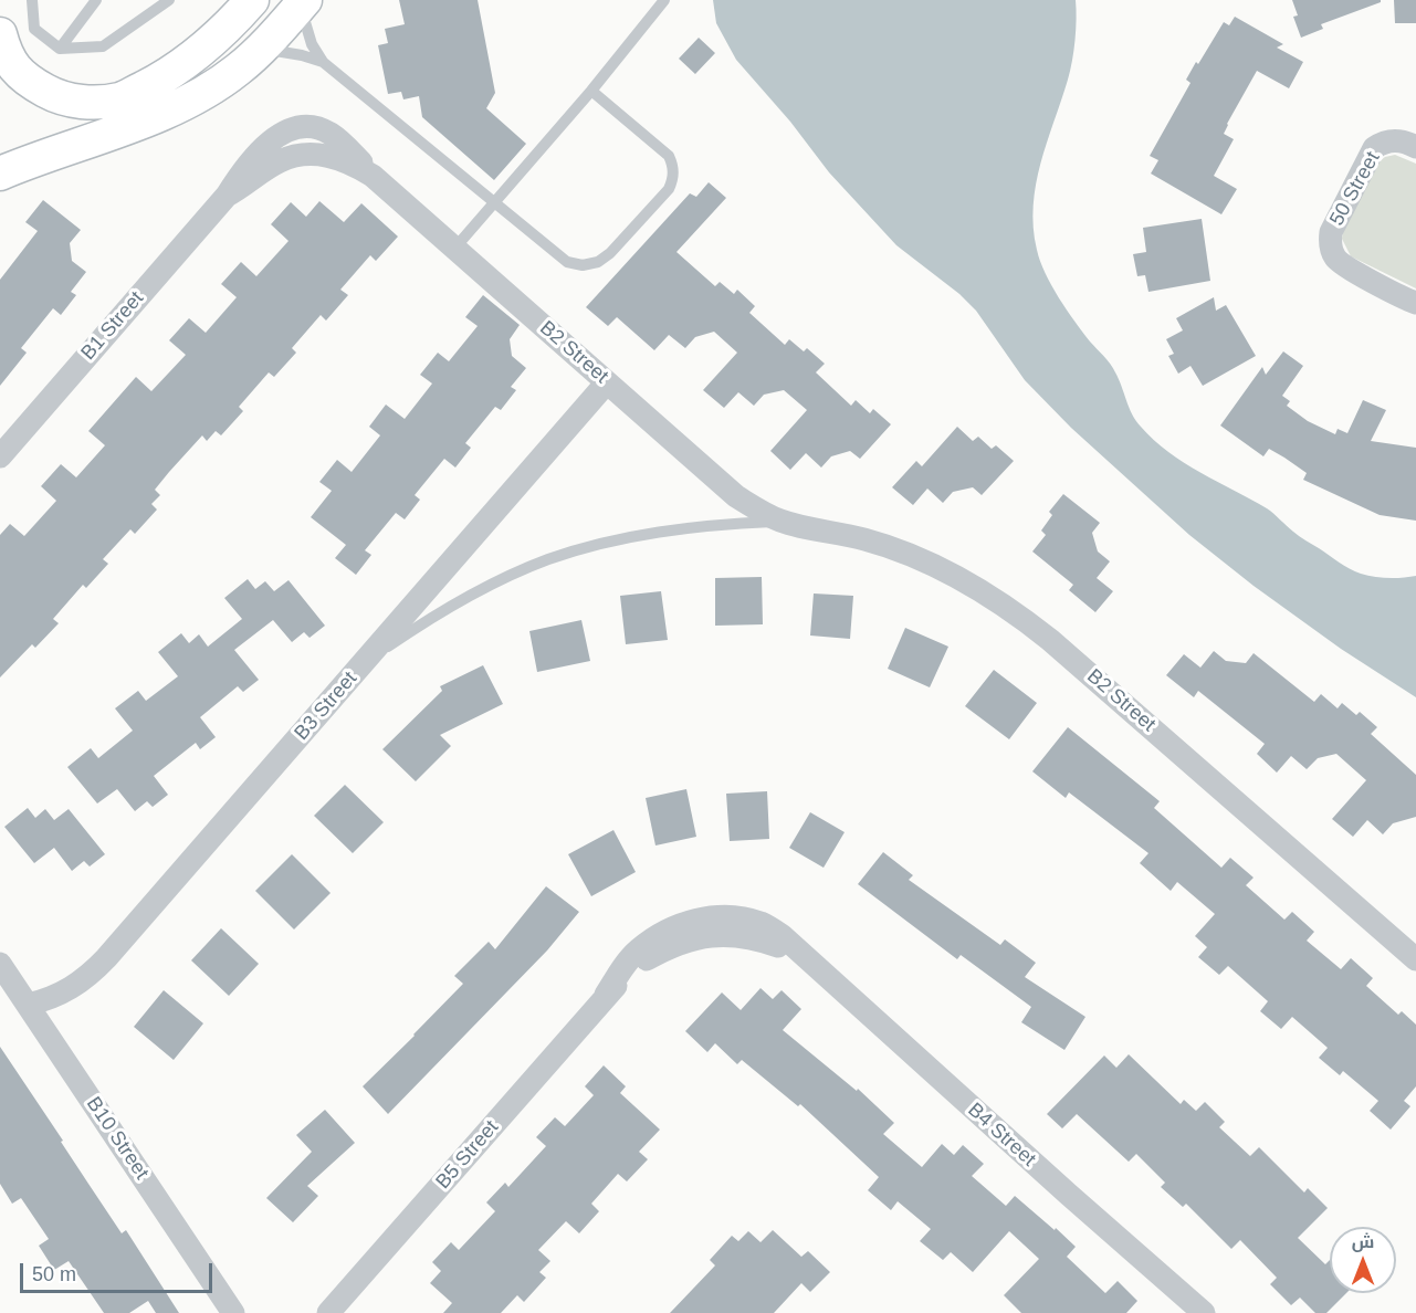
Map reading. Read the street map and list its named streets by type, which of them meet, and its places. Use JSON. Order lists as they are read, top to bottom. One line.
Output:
{"streets":{"street":["50 Street","B1 Street","B2 Street","B3 Street","B4 Street","B10 Street","B5 Street"]},"crossings":[["B1 Street","B2 Street"],["B2 Street","B3 Street"],["B3 Street","B10 Street"],["B4 Street","B5 Street"]],"scale_bar":"50 m","north":"top"}
